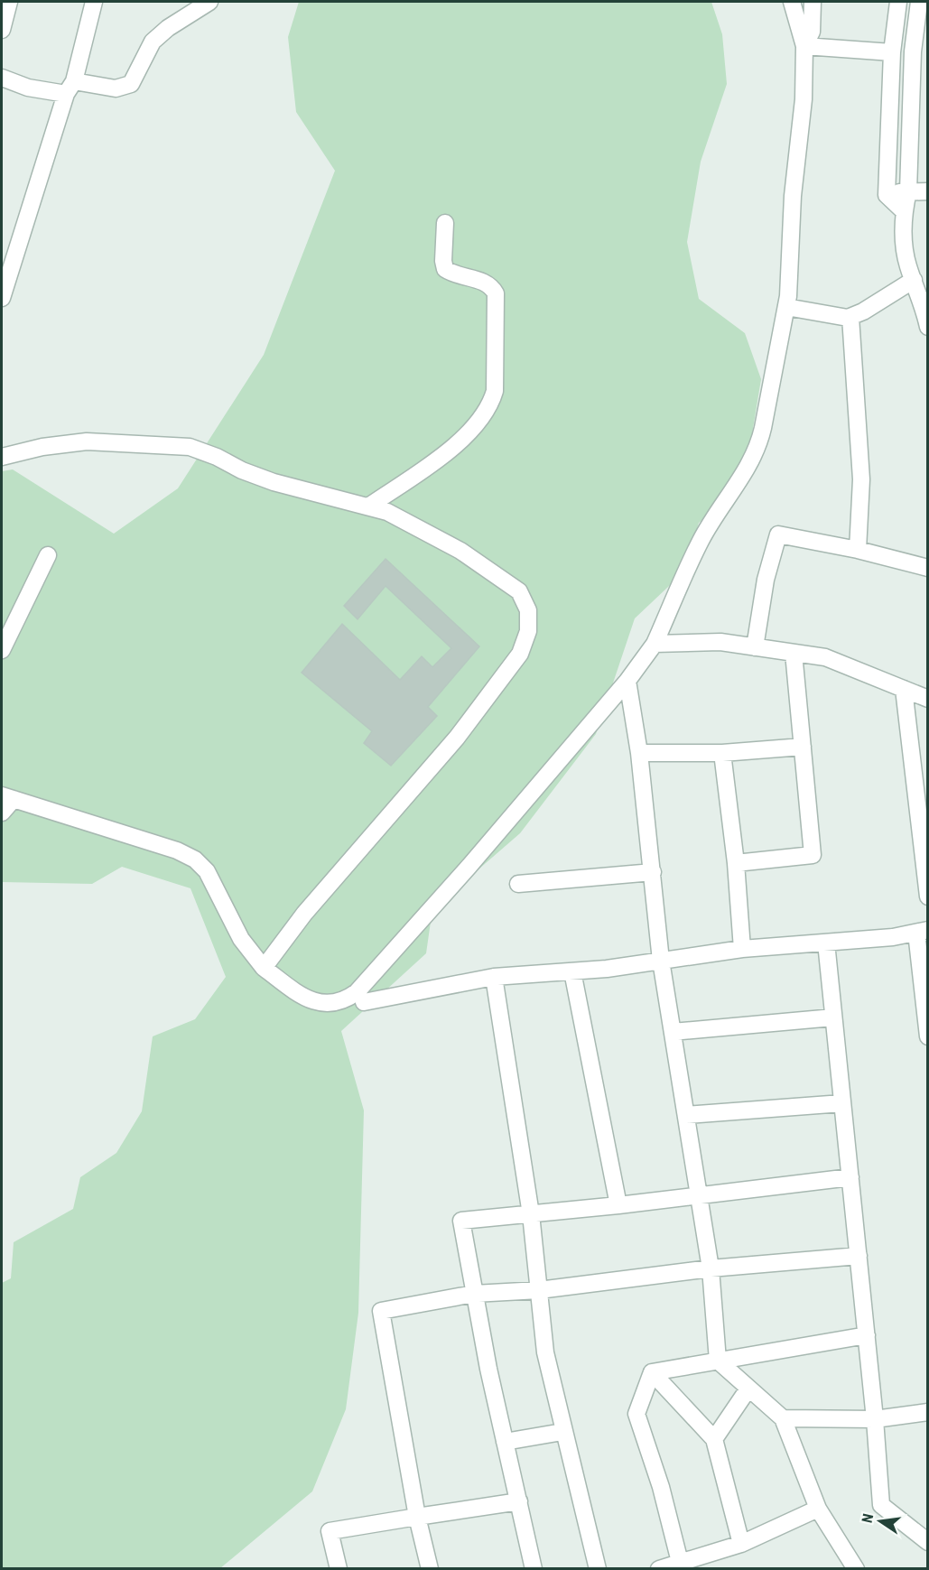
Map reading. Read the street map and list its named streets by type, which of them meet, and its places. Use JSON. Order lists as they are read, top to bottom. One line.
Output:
{"north":"left"}
